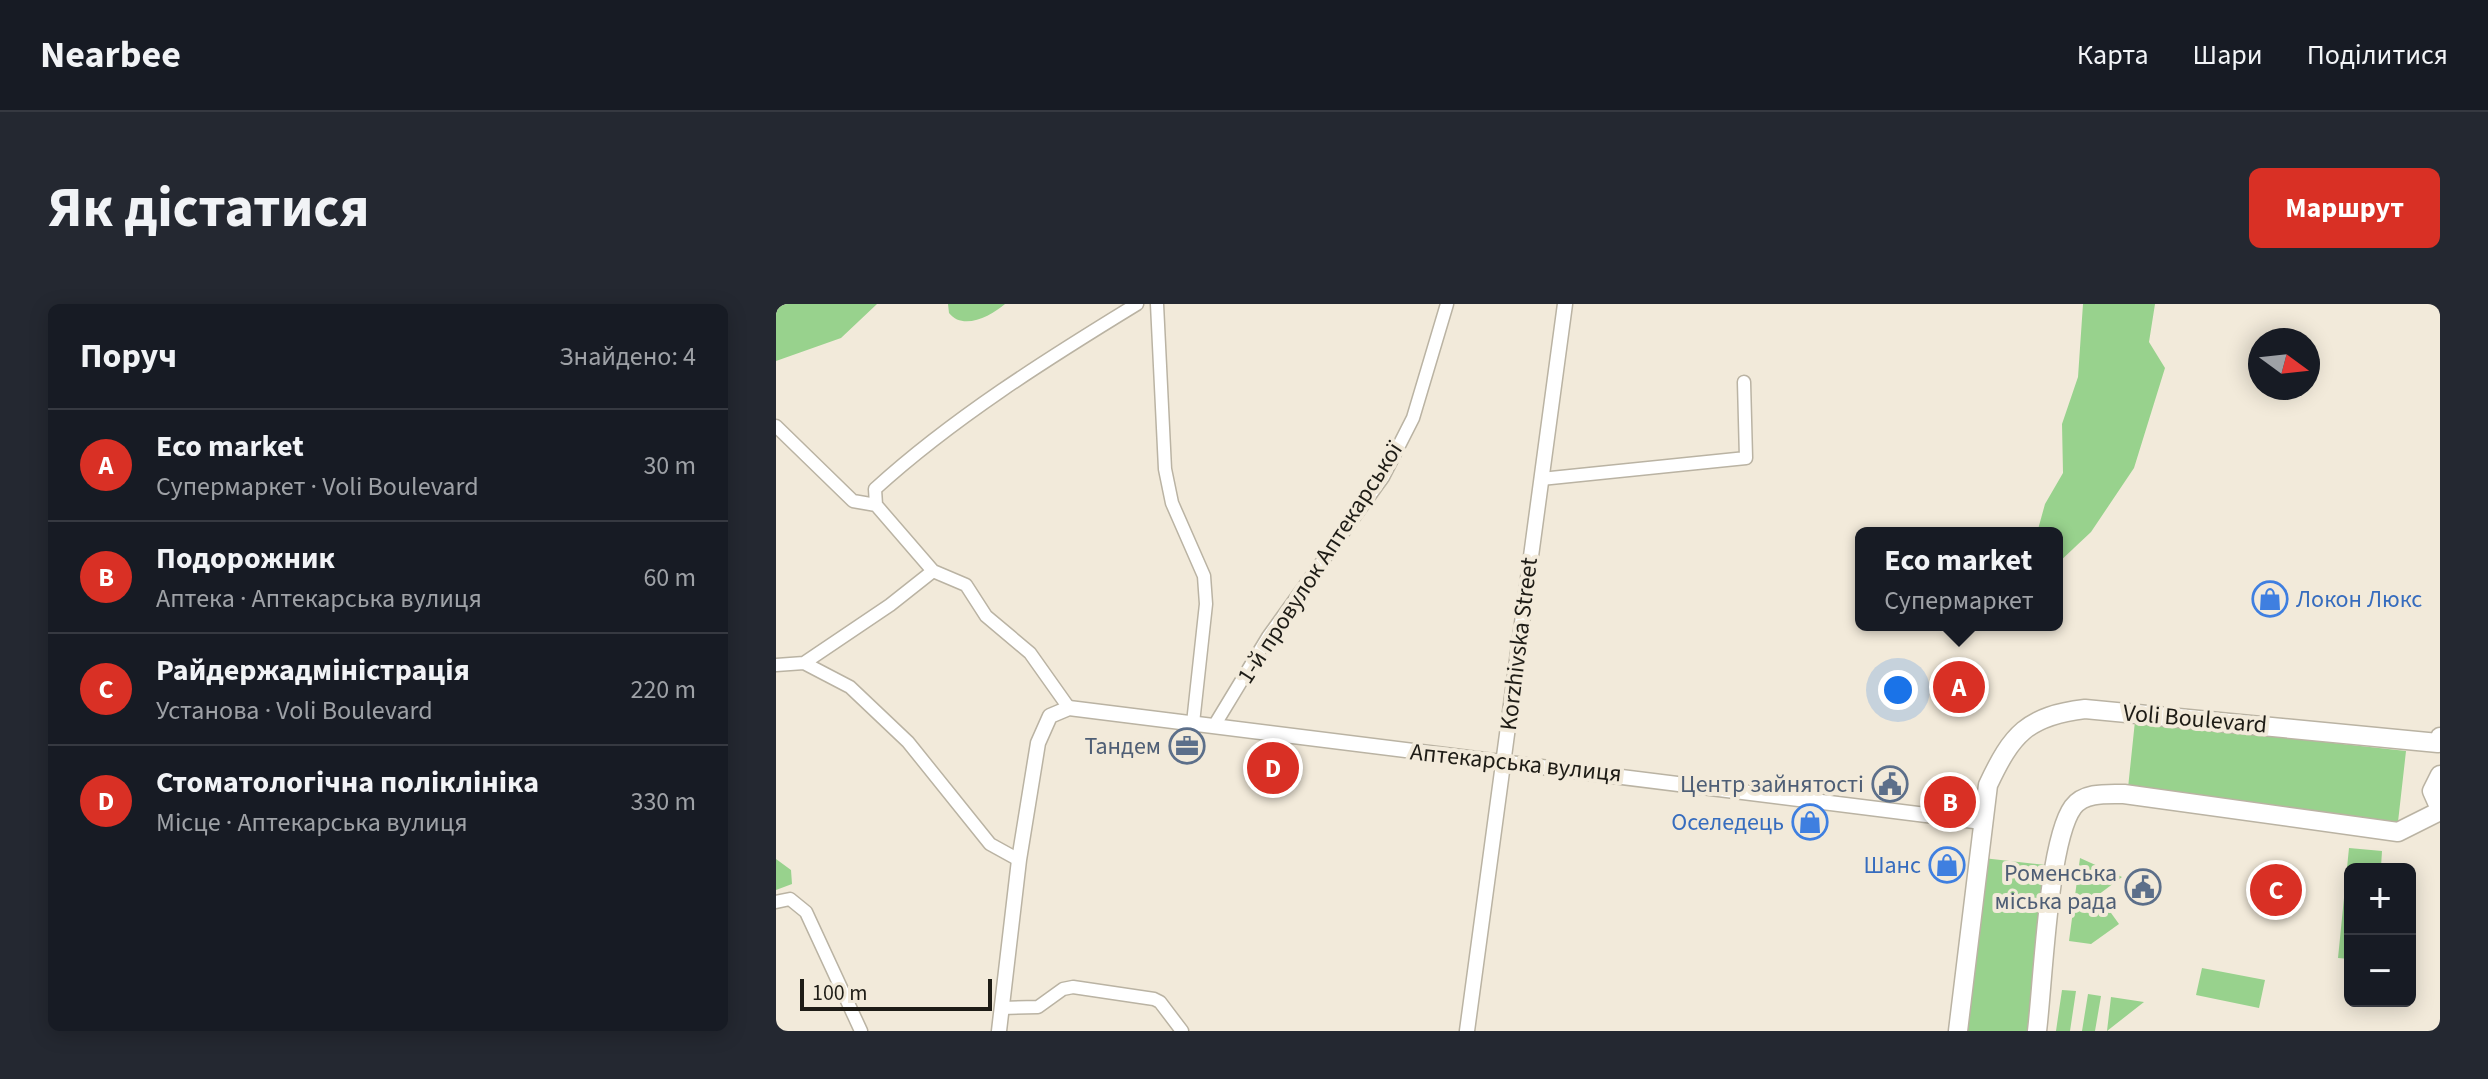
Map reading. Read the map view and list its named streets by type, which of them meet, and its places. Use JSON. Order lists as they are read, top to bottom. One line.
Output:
{"streets":{"main road":["Voli Boulevard"],"street":["1-й провулок Аптекарської","Korzhivska Street","Аптекарська вулиця"]},"crossings":[["1-й провулок Аптекарської","Аптекарська вулиця"],["Korzhivska Street","Аптекарська вулиця"],["Voli Boulevard","Аптекарська вулиця"]],"places":{"shop":["Локон Люкс","Оселедець","Шанс"],"office":["Тандем"],"public building":["Центр зайнятості","Роменська міська рада"]},"scale_bar":"100 m","north":"right","page":{"header":"Nearbee","nav":["Карта","Шари","Поділитися"],"buttons":"Маршрут","title":"Як дістатися","heading":["Поруч","Знайдено: 4"],"list":[{"mark":"A","name":"Eco market","note":"Супермаркет · Voli Boulevard","value":"30 m"},{"mark":"B","name":"Подорожник","note":"Аптека · Аптекарська вулиця","value":"60 m"},{"mark":"C","name":"Райдержадміністрація","note":"Установа · Voli Boulevard","value":"220 m"},{"mark":"D","name":"Стоматологічна поліклініка","note":"Місце · Аптекарська вулиця","value":"330 m"}],"popup":["Eco market","Супермаркет"],"pins":["A","D","B","C"],"map_buttons":["+","−"],"scale":"100 m"}}
